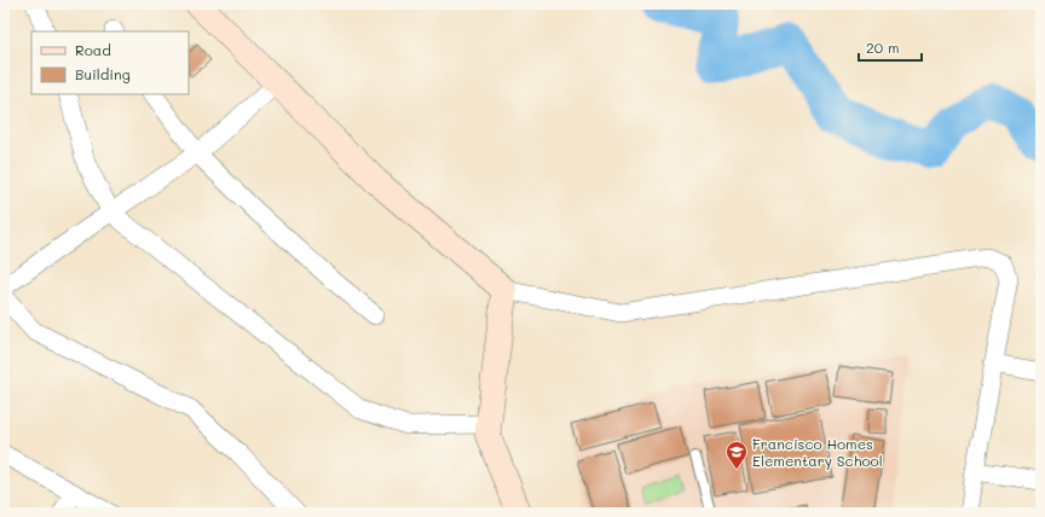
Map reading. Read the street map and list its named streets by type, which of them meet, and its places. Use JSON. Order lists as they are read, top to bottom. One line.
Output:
{"places":{"school or university":["Francisco Homes Elementary School"]},"legend":["Road","Building"],"scale_bar":"20 m"}
